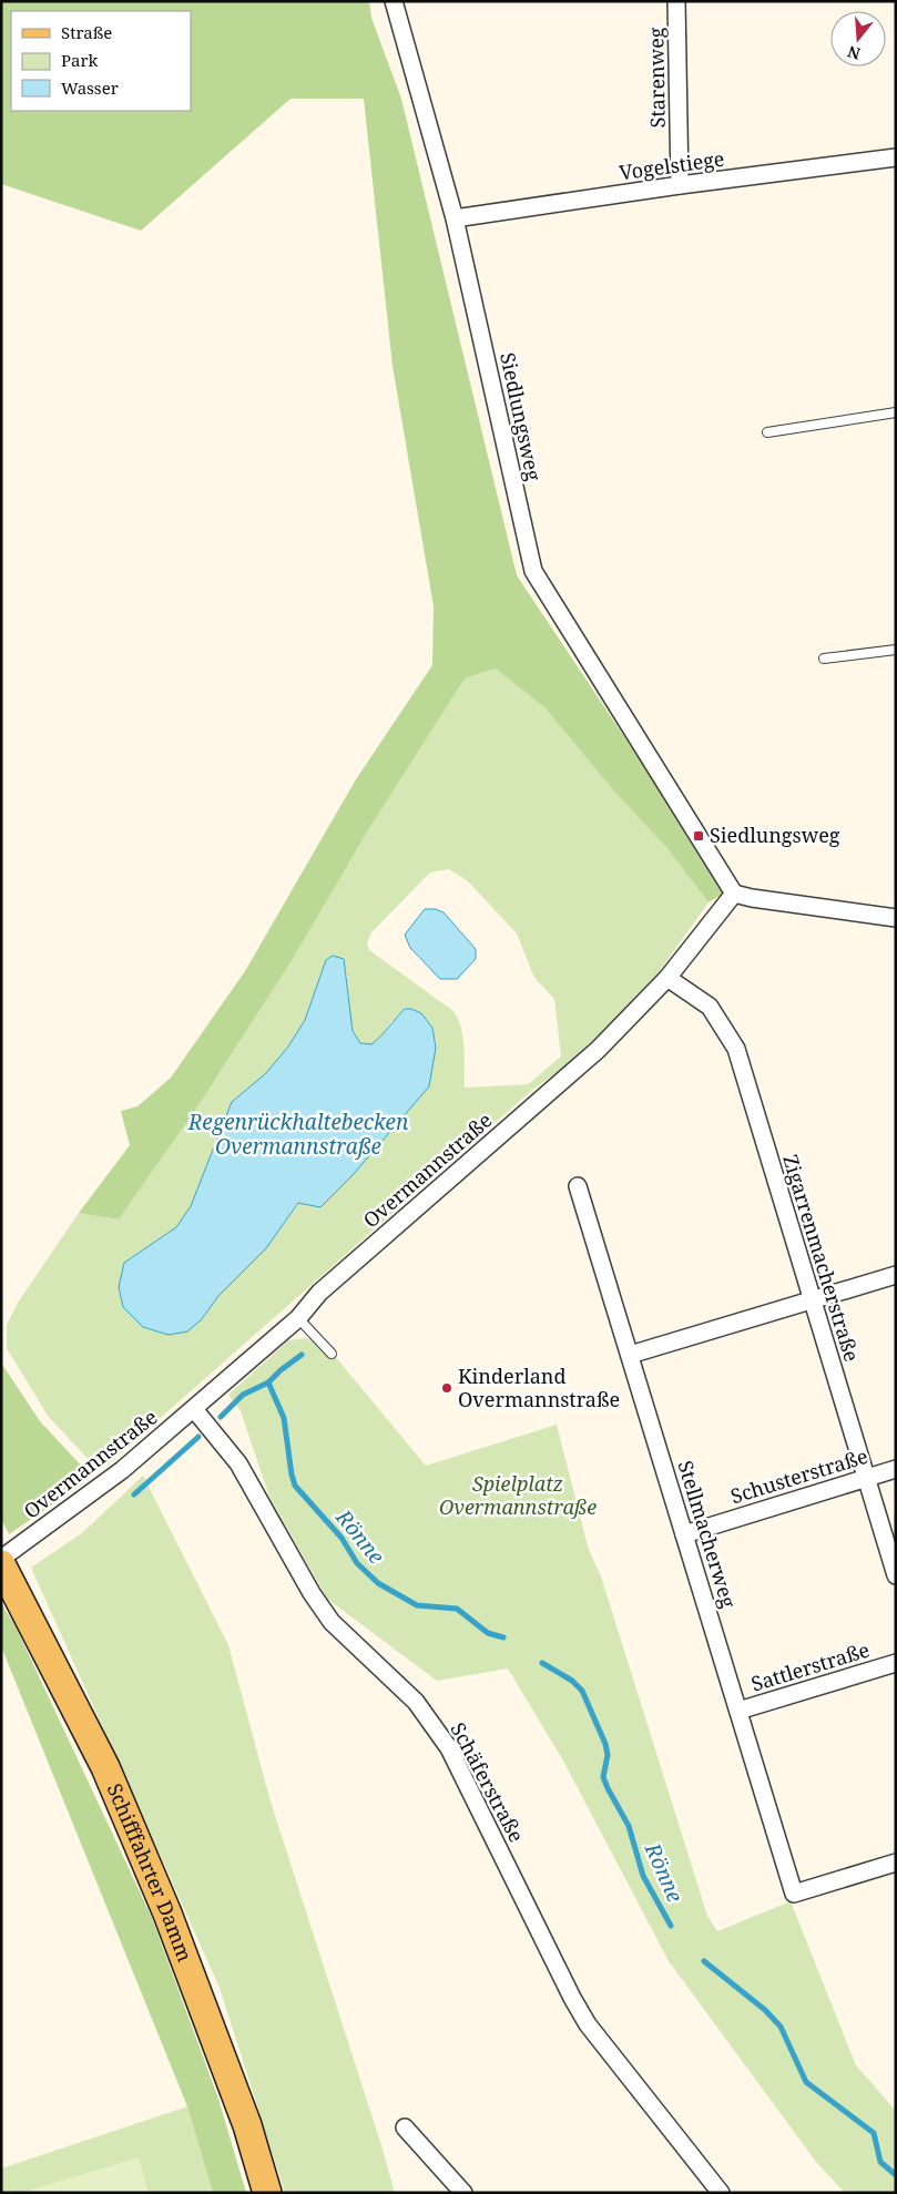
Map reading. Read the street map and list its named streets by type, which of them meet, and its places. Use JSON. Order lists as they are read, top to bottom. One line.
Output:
{"streets":{"main road":["Schifffahrter Damm"],"street":["Starenweg","Vogelstiege","Siedlungsweg","Overmannstraße","Zigarrenmacherstraße","Schusterstraße","Stellmacherweg","Sattlerstraße","Schäferstraße"]},"crossings":[["Starenweg","Vogelstiege"],["Vogelstiege","Siedlungsweg"],["Siedlungsweg","Overmannstraße"],["Overmannstraße","Zigarrenmacherstraße"],["Overmannstraße","Schäferstraße"],["Zigarrenmacherstraße","Schusterstraße"],["Schusterstraße","Stellmacherweg"],["Stellmacherweg","Sattlerstraße"]],"water":["Regenrückhaltebecken Overmannstraße","Rönne"],"parks":["Spielplatz Overmannstraße"],"places":{"transit":["Siedlungsweg"],"other":["Kinderland Overmannstraße"]},"legend":["Straße","Park","Wasser"],"north":"bottom"}
